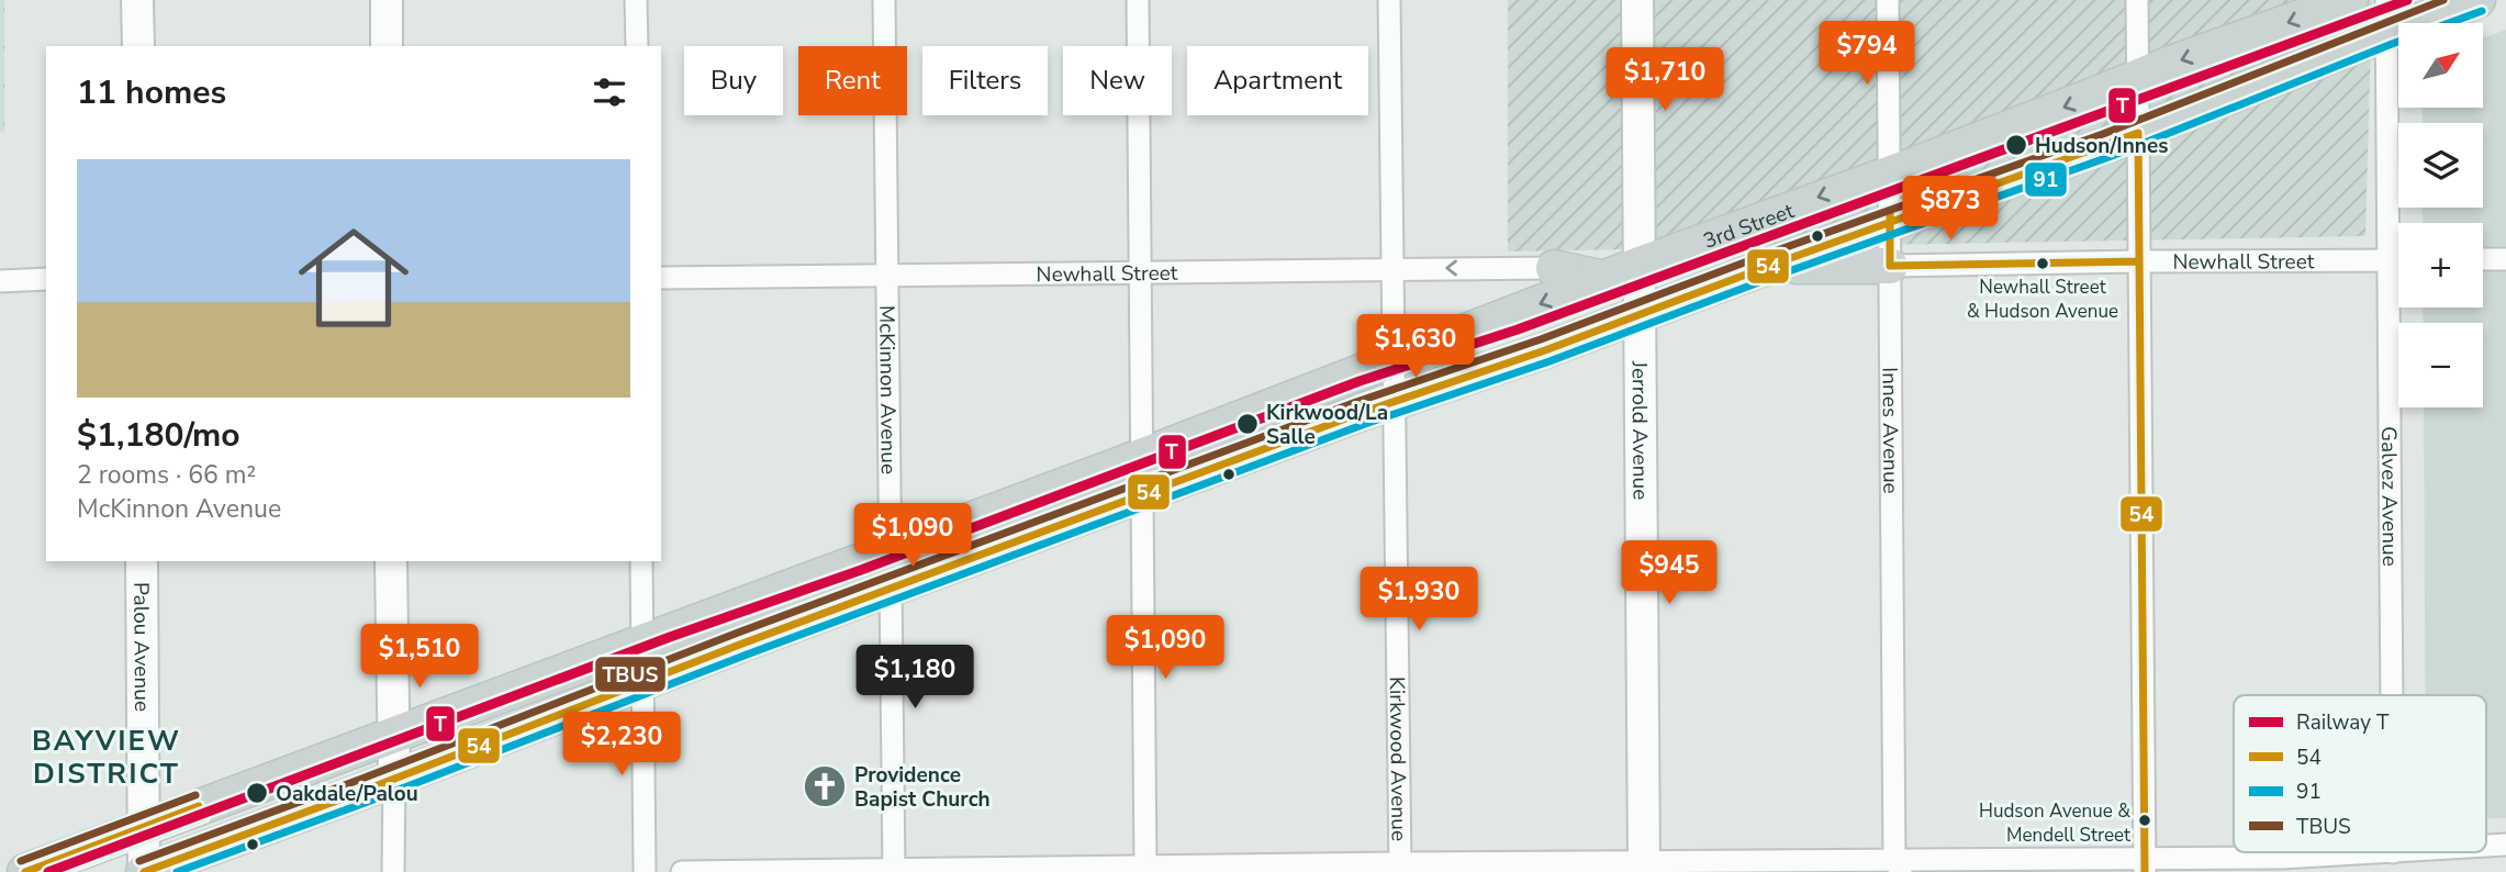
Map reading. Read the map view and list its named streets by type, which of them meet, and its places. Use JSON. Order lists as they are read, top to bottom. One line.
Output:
{"streets":{"main road":["3rd Street"],"street":["Newhall Street","McKinnon Avenue","Innes Avenue","Jerrold Avenue","Galvez Avenue","Palou Avenue","Kirkwood Avenue"]},"crossings":[["3rd Street","McKinnon Avenue"],["3rd Street","Innes Avenue"],["3rd Street","Jerrold Avenue"],["3rd Street","Palou Avenue"],["3rd Street","Kirkwood Avenue"],["Newhall Street","McKinnon Avenue"],["Newhall Street","Innes Avenue"],["Newhall Street","Galvez Avenue"],["Newhall Street","Kirkwood Avenue"]],"districts":["BAYVIEW DISTRICT"],"places":{"other":["Hudson/Innes","Newhall Street & Hudson Avenue","Kirkwood/La Salle","Oakdale/Palou","Hudson Avenue & Mendell Street"],"church":["Providence Bapist Church"]},"lines":["rail line T","transit line TBUS","transit line 91","transit line 54"],"legend":["Railway T","54","91","TBUS"],"north":"top right","page":{"price":["$794","$1,710","$873","$1,630","$1,090","$945","$1,930","$1,090","$1,510","$1,180","$2,230"],"map_buttons":["+","−"],"chip":["Buy","Rent","Filters","New","Apartment"],"heading":"11 homes","list":[{"name":"$1,180/mo","note":"2 rooms · 66 m² · McKinnon Avenue"}]}}
